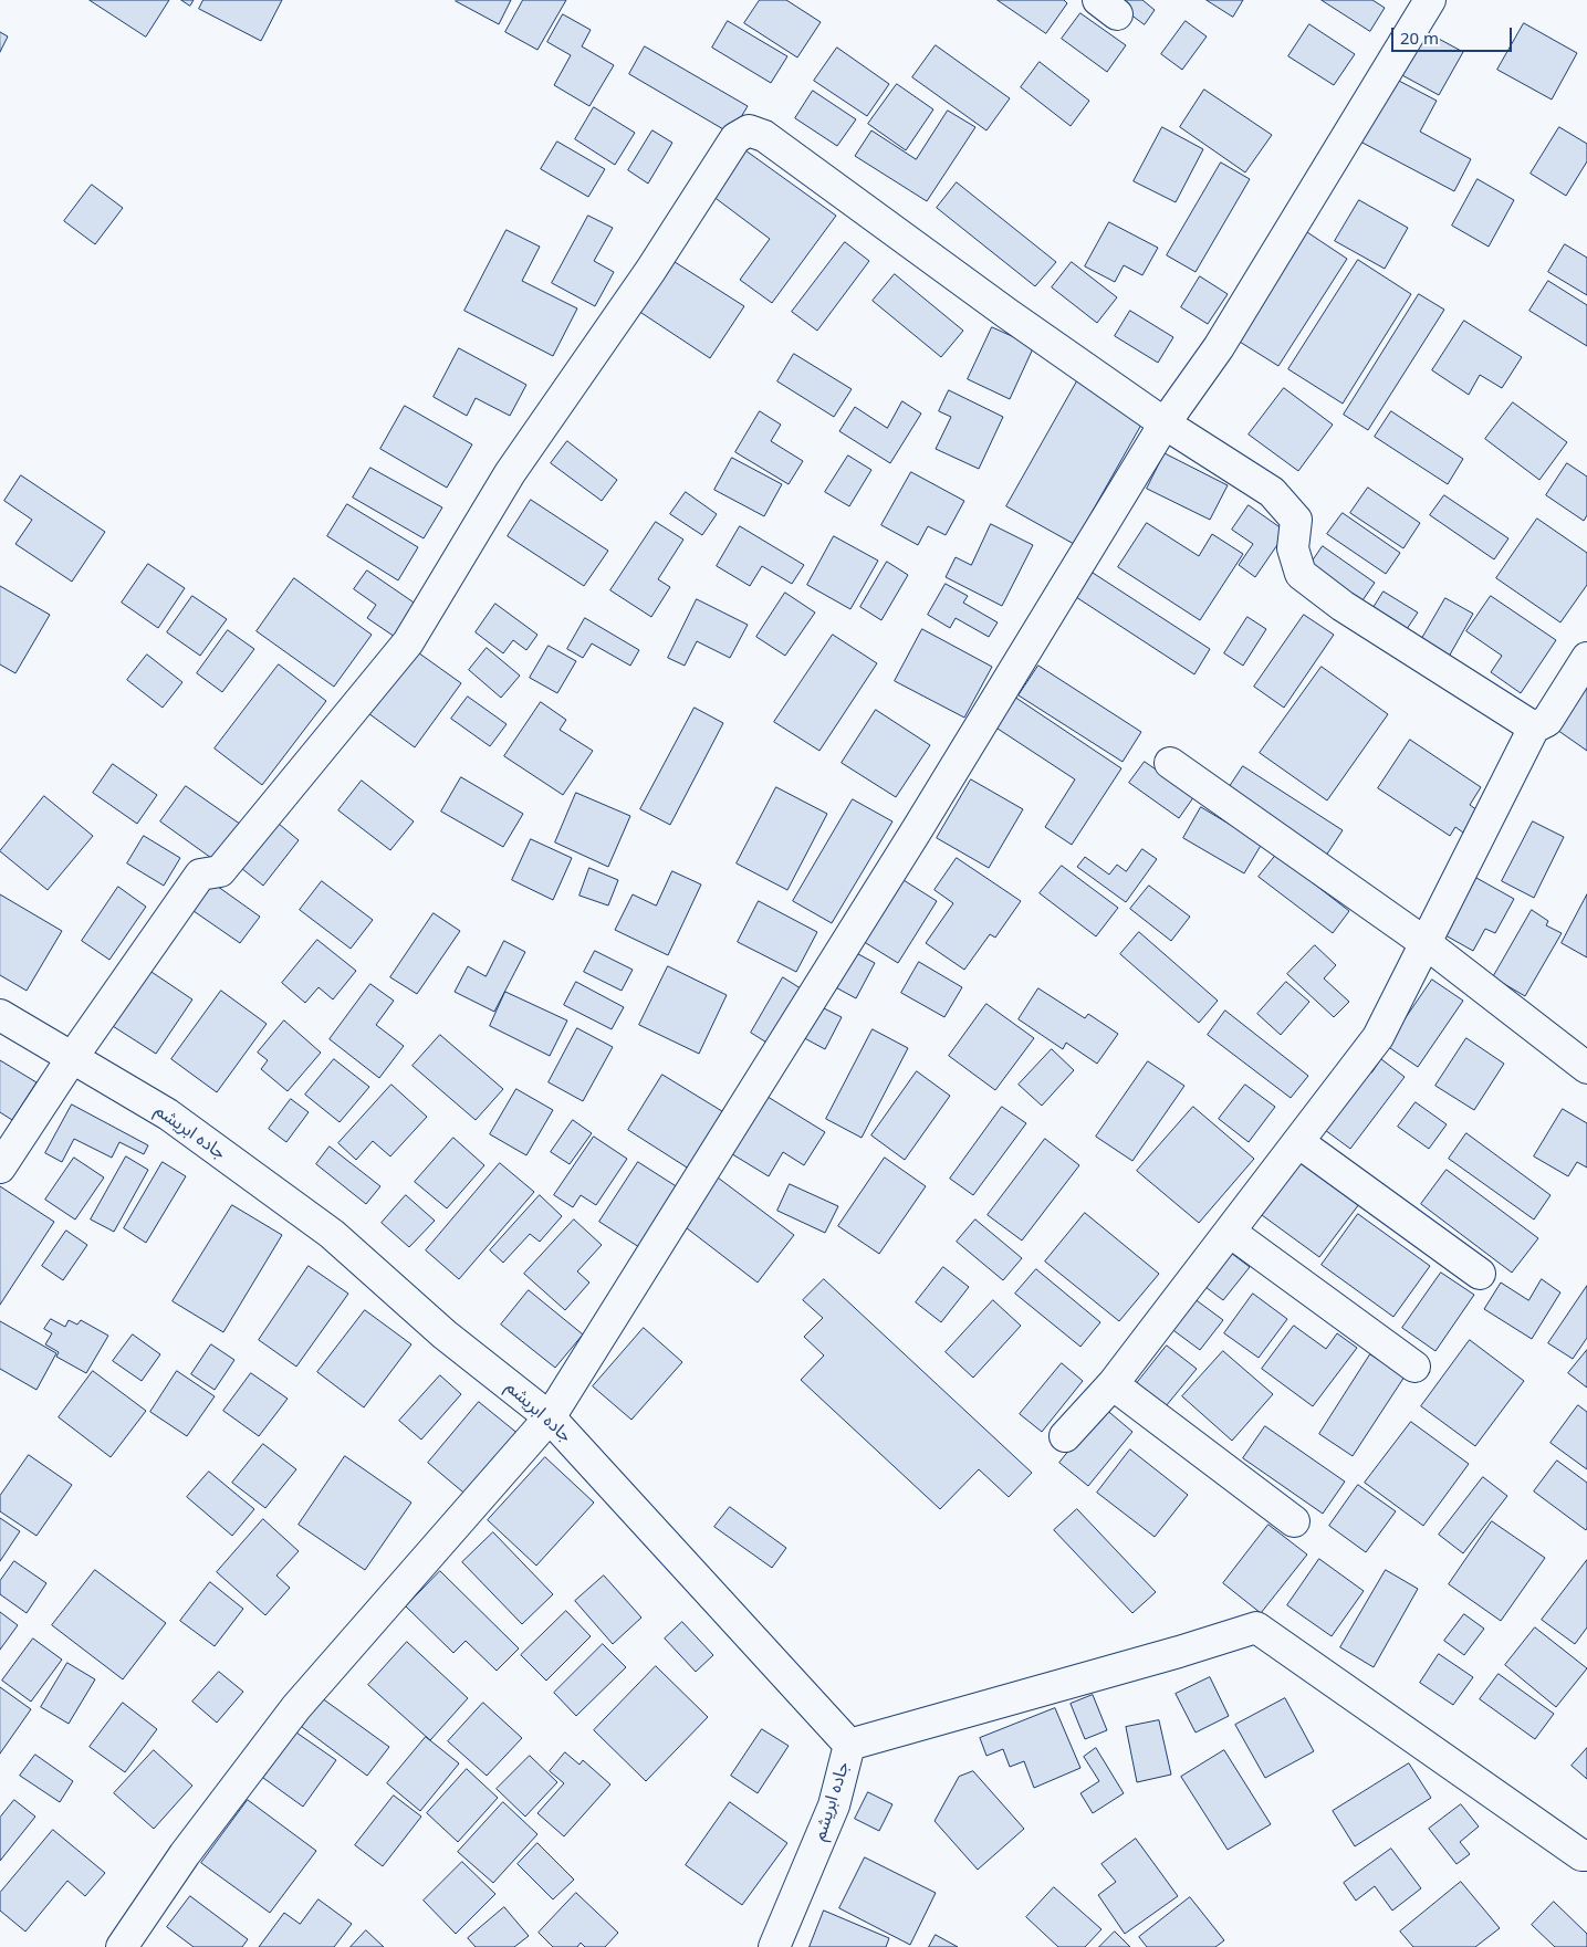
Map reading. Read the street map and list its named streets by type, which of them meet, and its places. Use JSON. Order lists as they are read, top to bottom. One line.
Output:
{"streets":{"street":["جاده ابریشم"]},"scale_bar":"20 m"}
